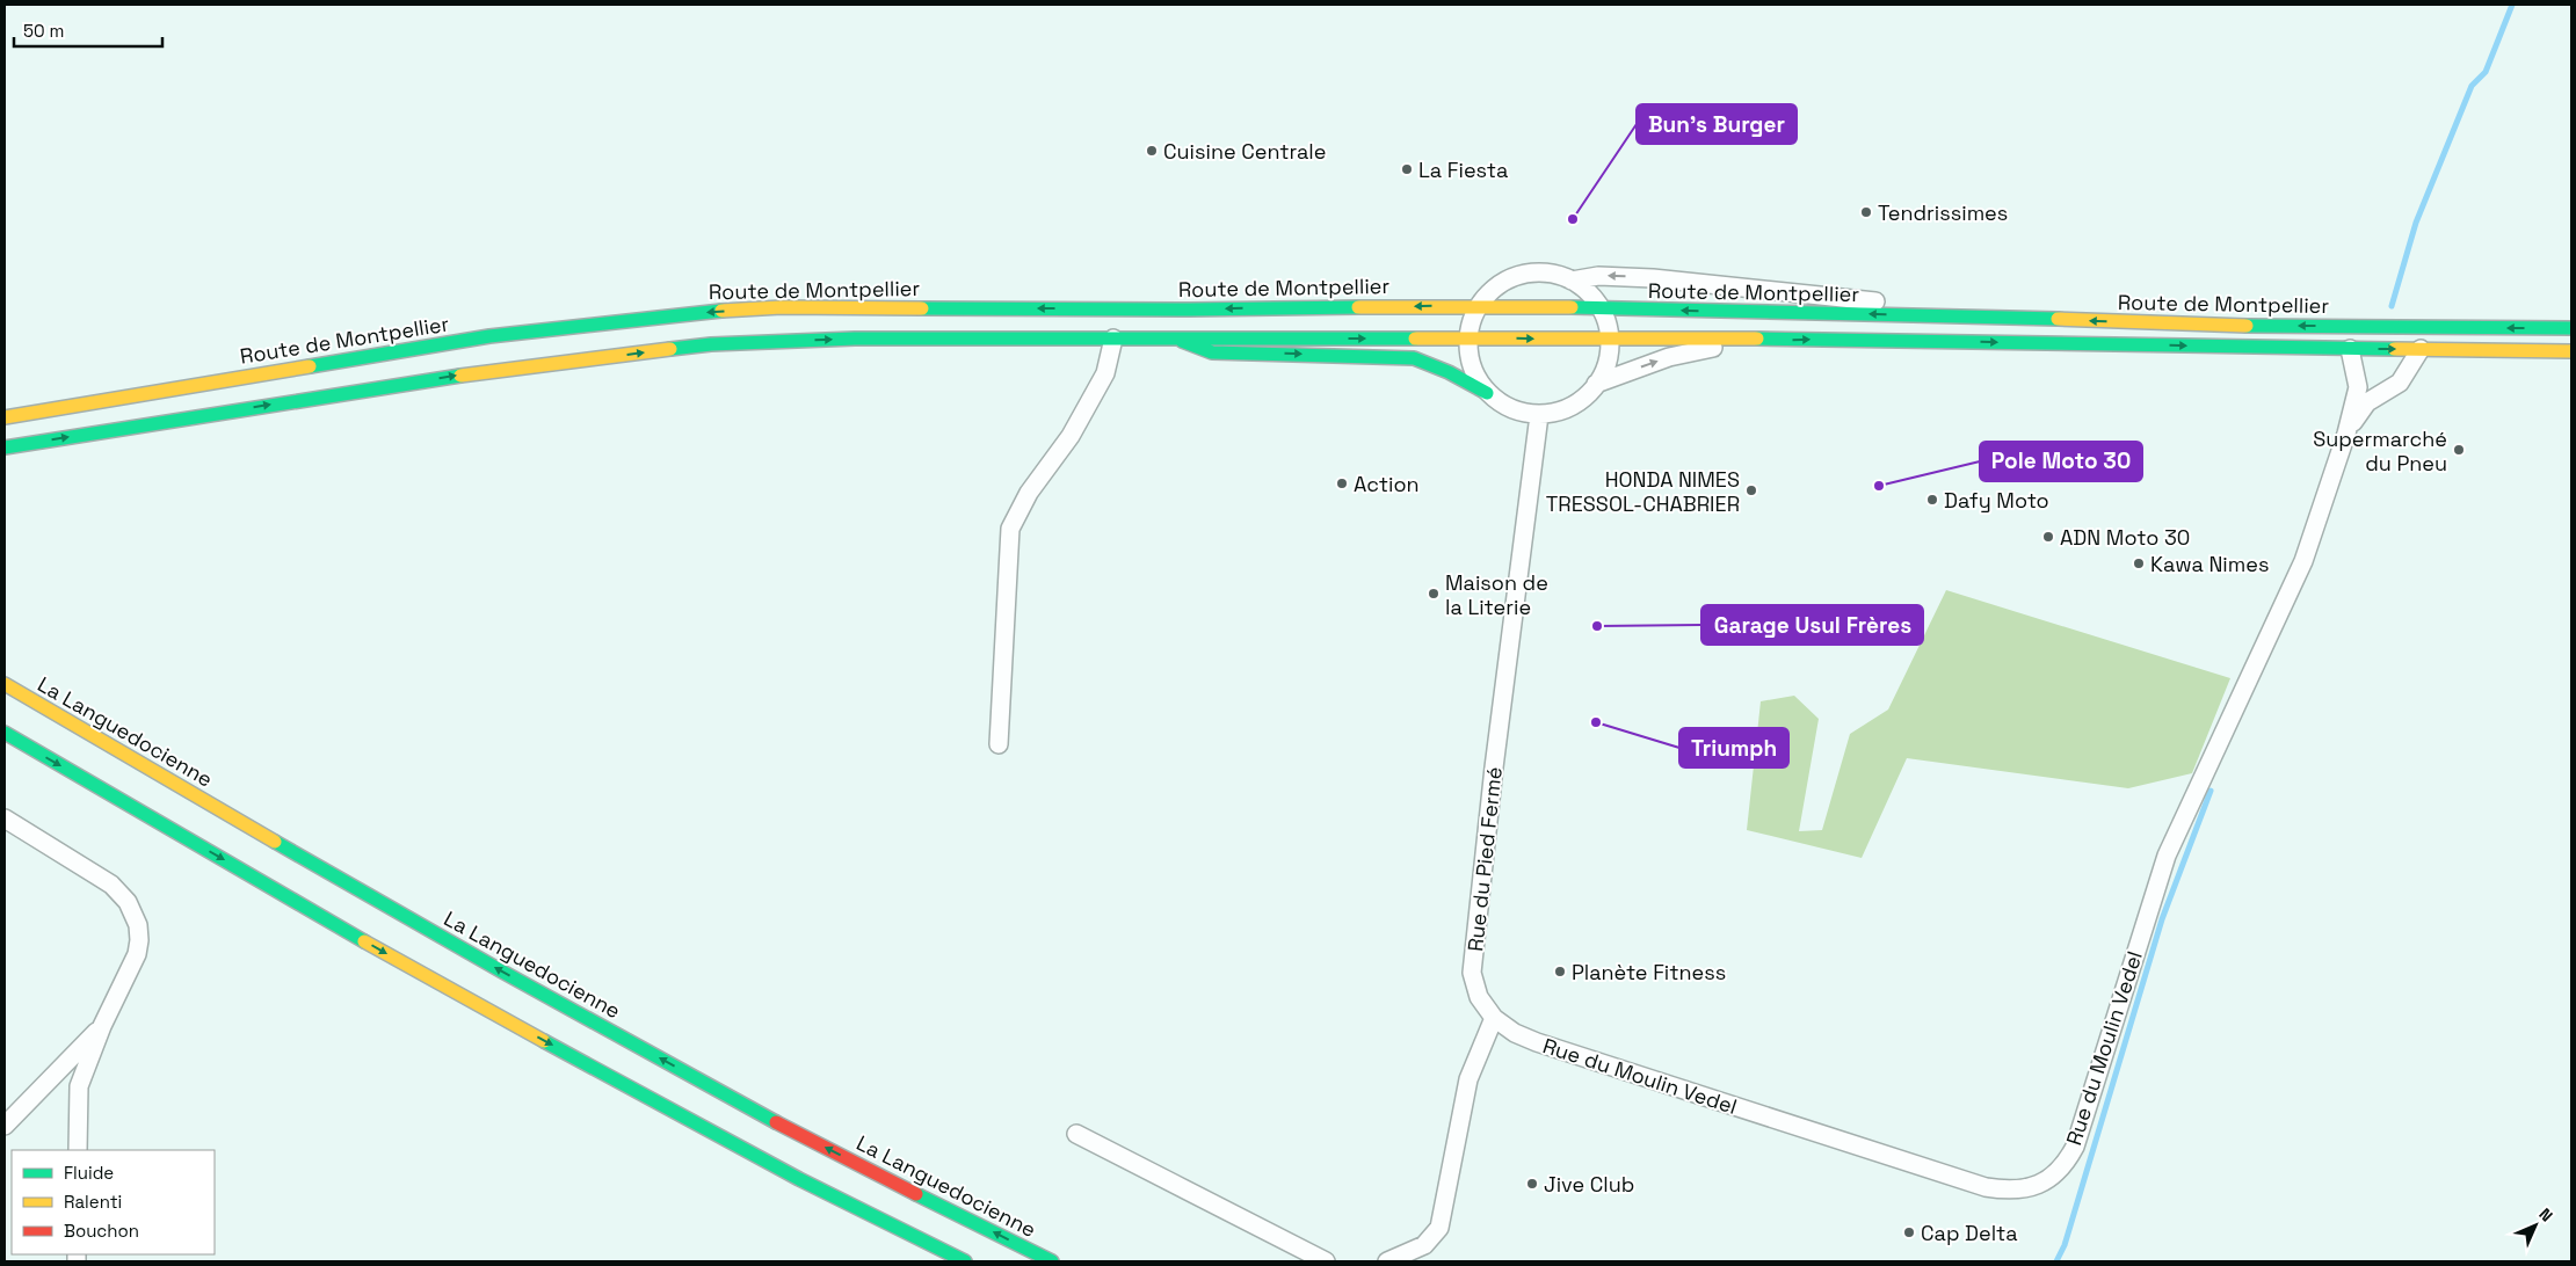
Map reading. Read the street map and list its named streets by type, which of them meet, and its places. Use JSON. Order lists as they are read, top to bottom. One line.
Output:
{"streets":{"main road":["Route de Montpellier","La Languedocienne"],"street":["Rue du Pied Fermé","Rue du Moulin Vedel"]},"crossings":[["Route de Montpellier","Rue du Moulin Vedel"],["Rue du Pied Fermé","Rue du Moulin Vedel"]],"places":["Cuisine Centrale","La Fiesta","Tendrissimes","Bun's Burger","Supermarché du Pneu","Action","Pole Moto 30","HONDA NIMES TRESSOL-CHABRIER","Dafy Moto","ADN Moto 30","Kawa Nimes","Maison de la Literie","Garage Usul Frères","Triumph","Planète Fitness","Jive Club","Cap Delta"],"legend":["Fluide","Ralenti","Bouchon"],"scale_bar":"50 m","north":"top right"}
